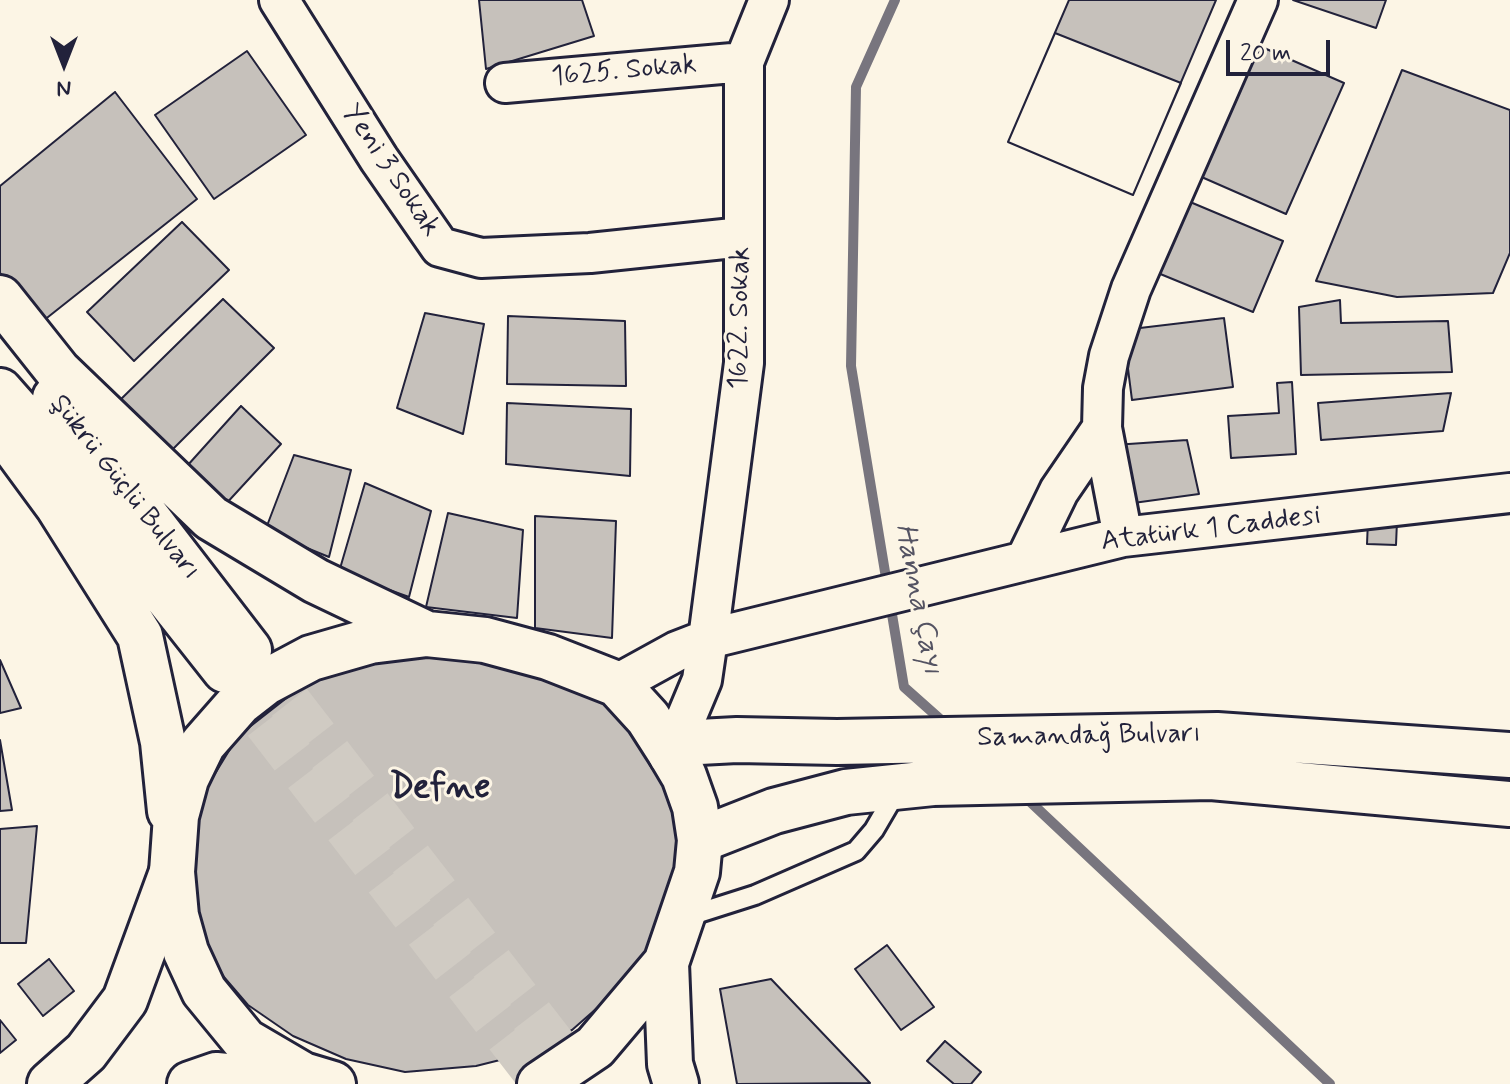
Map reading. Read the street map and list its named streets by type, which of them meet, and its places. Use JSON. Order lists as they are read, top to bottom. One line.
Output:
{"streets":{"main road":["Şükrü Güçlü Bulvarı","Samandağ Bulvarı"],"street":["1625. Sokak","Yeni 3 Sokak","1622. Sokak","Atatürk 1 Caddesi"]},"crossings":[["1625. Sokak","1622. Sokak"],["Yeni 3 Sokak","1622. Sokak"],["1622. Sokak","Atatürk 1 Caddesi"]],"districts":["Defne"],"water":["Hanna Çayı"],"scale_bar":"20 m","north":"bottom"}
